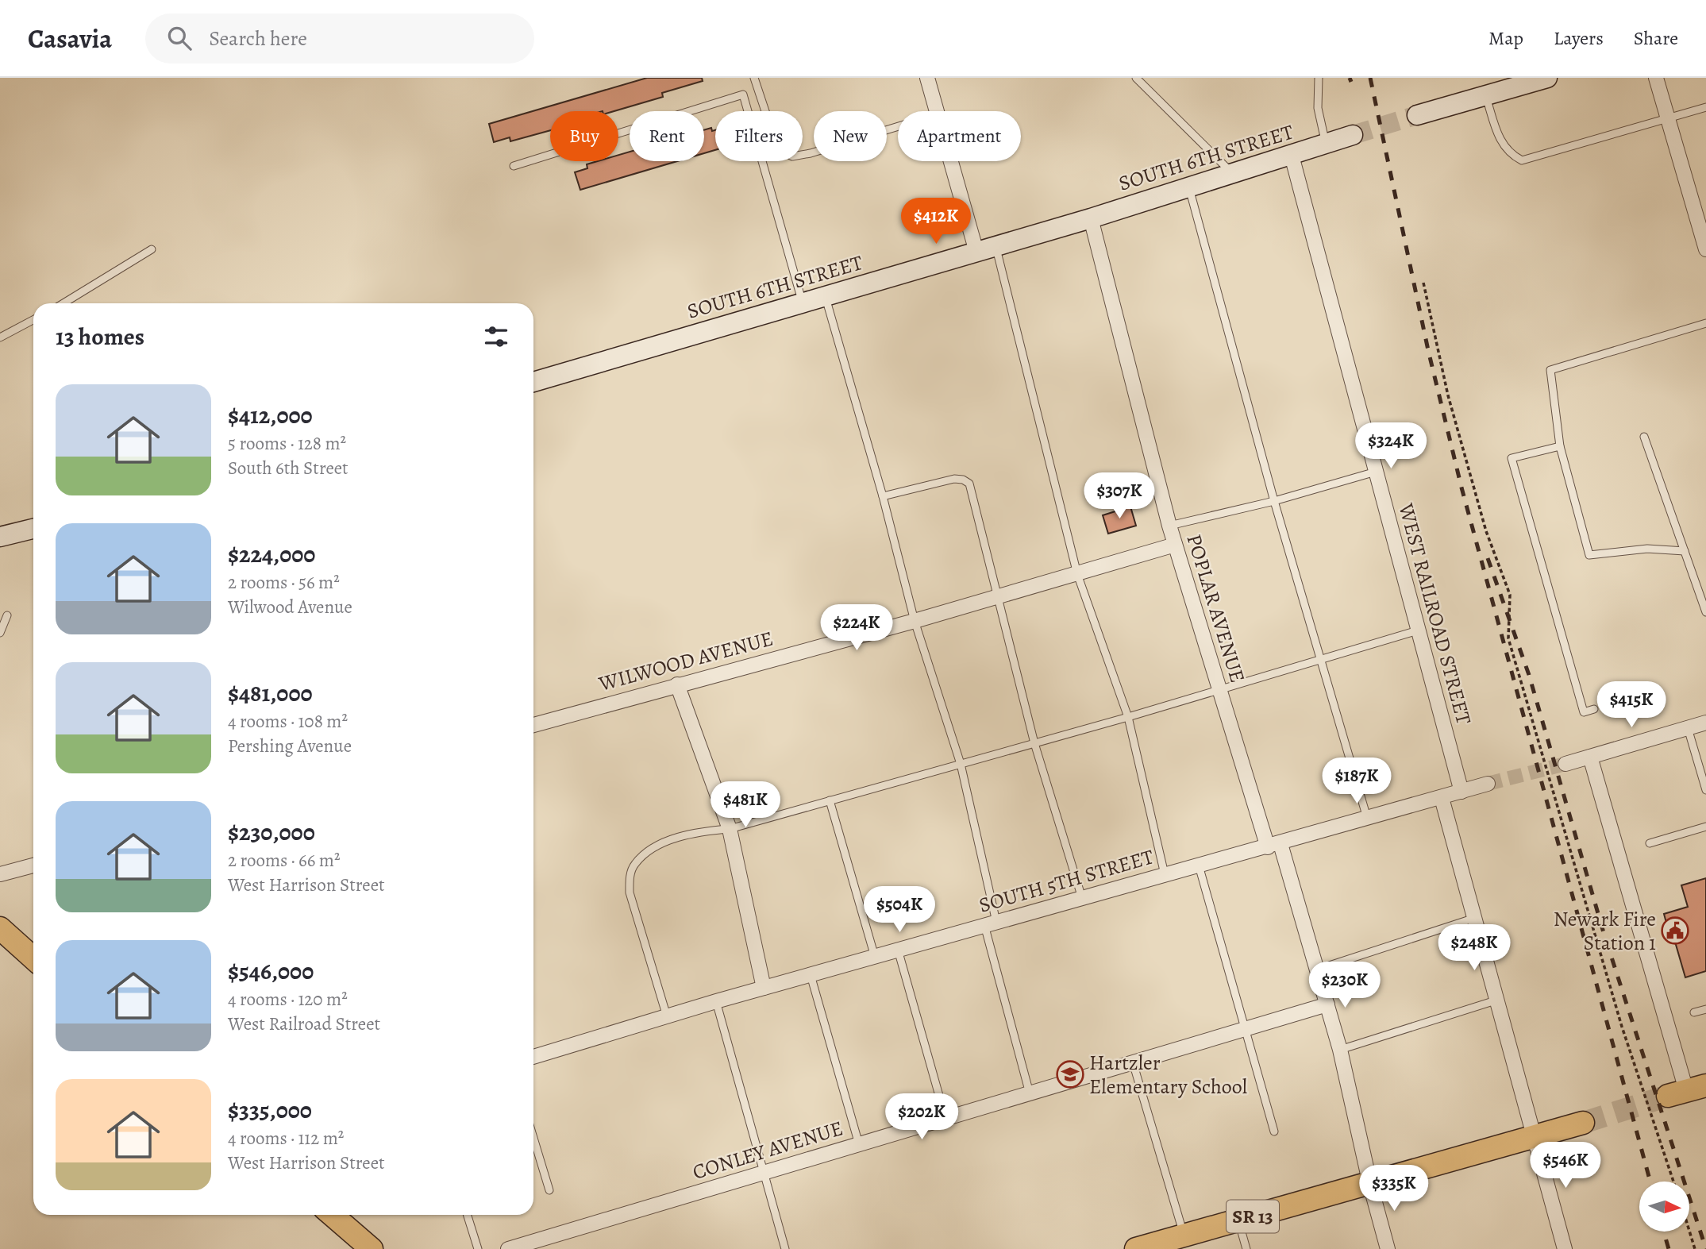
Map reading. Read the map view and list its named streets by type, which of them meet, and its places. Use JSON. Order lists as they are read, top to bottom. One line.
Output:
{"streets":{"main road":["SR 13"],"street":["SOUTH 6TH STREET","POPLAR AVENUE","WEST RAILROAD STREET","WILWOOD AVENUE","SOUTH 5TH STREET","CONLEY AVENUE"]},"crossings":[["SOUTH 6TH STREET","POPLAR AVENUE"],["SOUTH 6TH STREET","WEST RAILROAD STREET"],["POPLAR AVENUE","WILWOOD AVENUE"],["POPLAR AVENUE","SOUTH 5TH STREET"],["POPLAR AVENUE","CONLEY AVENUE"],["POPLAR AVENUE","SR 13"],["WEST RAILROAD STREET","SOUTH 5TH STREET"]],"places":{"public building":["Newark Fire Station 1"],"school or university":["Hartzler Elementary School"]},"north":"right","page":{"header":"Casavia","search":"Search here","nav":["Map","Layers","Share"],"chip":["Buy","Rent","Filters","New","Apartment"],"price":["$412K","$324K","$307K","$224K","$415K","$187K","$481K","$504K","$248K","$230K","$202K","$546K","$335K"],"heading":"13 homes","list":[{"name":"$412,000","note":"5 rooms · 128 m² · South 6th Street"},{"name":"$224,000","note":"2 rooms · 56 m² · Wilwood Avenue"},{"name":"$481,000","note":"4 rooms · 108 m² · Pershing Avenue"},{"name":"$230,000","note":"2 rooms · 66 m² · West Harrison Street"},{"name":"$546,000","note":"4 rooms · 120 m² · West Railroad Street"},{"name":"$335,000","note":"4 rooms · 112 m² · West Harrison Street"}]}}
